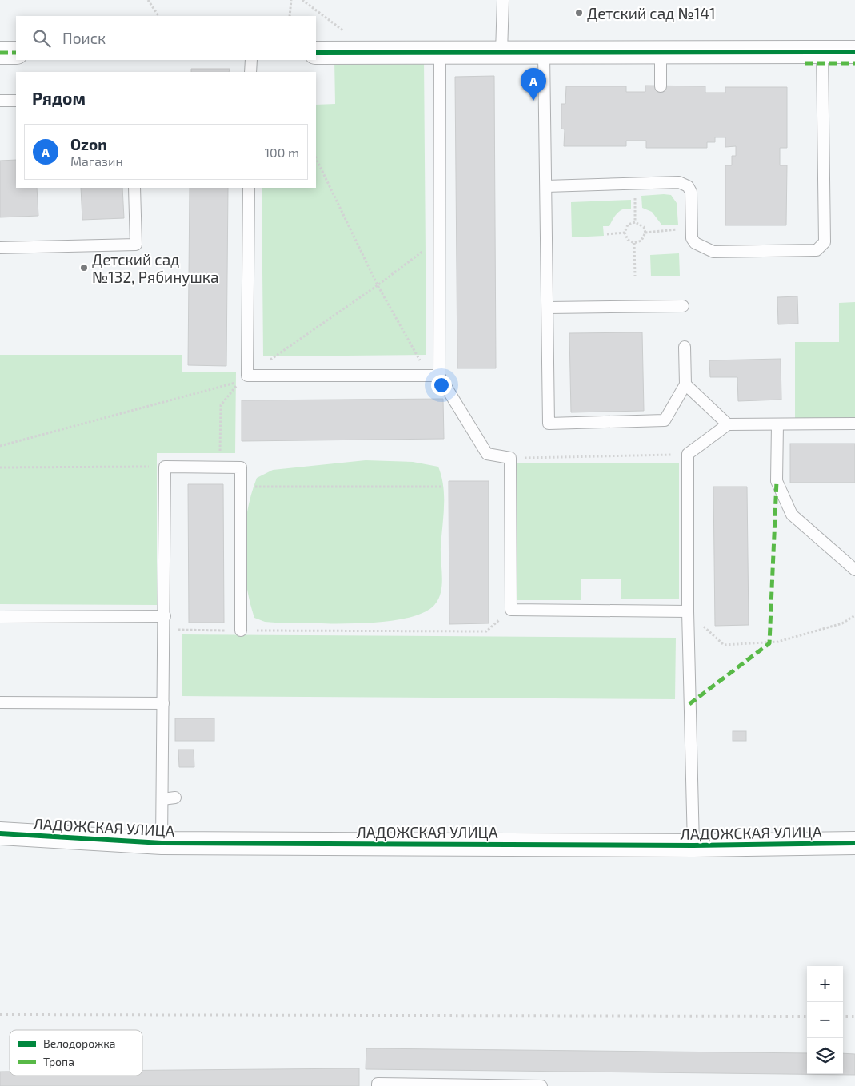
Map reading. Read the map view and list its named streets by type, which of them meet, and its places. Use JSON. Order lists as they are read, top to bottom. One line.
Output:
{"streets":{"street":["ЛАДОЖСКАЯ УЛИЦА"]},"places":["Детский сад №141","Детский сад №132, Рябинушка"],"legend":["Велодорожка","Тропа"],"page":{"search":"Поиск","pins":"A","heading":"Рядом","list":[{"mark":"A","name":"Ozon","note":"Магазин","value":"100 m"}],"map_buttons":["+","−"]}}
